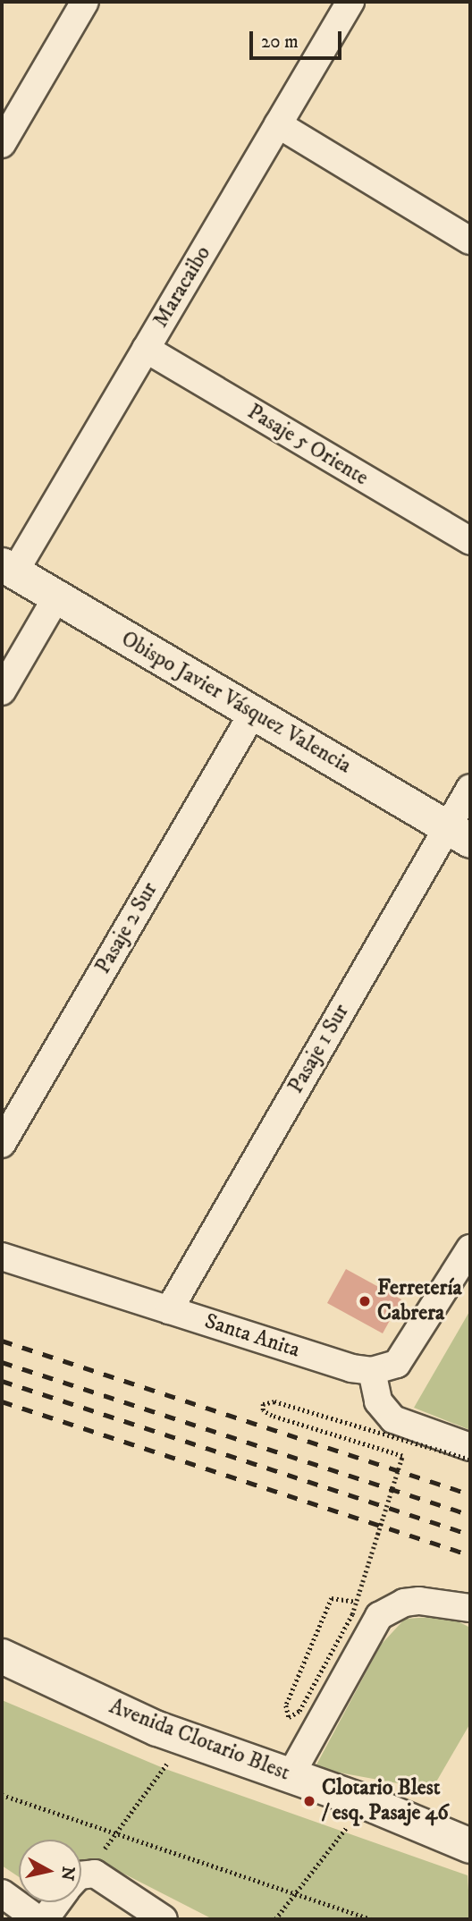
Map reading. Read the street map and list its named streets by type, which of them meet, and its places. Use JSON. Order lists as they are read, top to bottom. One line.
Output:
{"streets":{"main road":["Avenida Clotario Blest"],"street":["Maracaibo","Pasaje 5 Oriente","Obispo Javier Vásquez Valencia","Pasaje 2 Sur","Pasaje 1 Sur","Santa Anita"]},"crossings":[["Maracaibo","Pasaje 5 Oriente"],["Maracaibo","Obispo Javier Vásquez Valencia"],["Obispo Javier Vásquez Valencia","Pasaje 2 Sur"],["Obispo Javier Vásquez Valencia","Pasaje 1 Sur"],["Pasaje 1 Sur","Santa Anita"]],"places":["Ferretería Cabrera","Clotario Blest / esq. Pasaje 46"],"scale_bar":"20 m","north":"right"}
